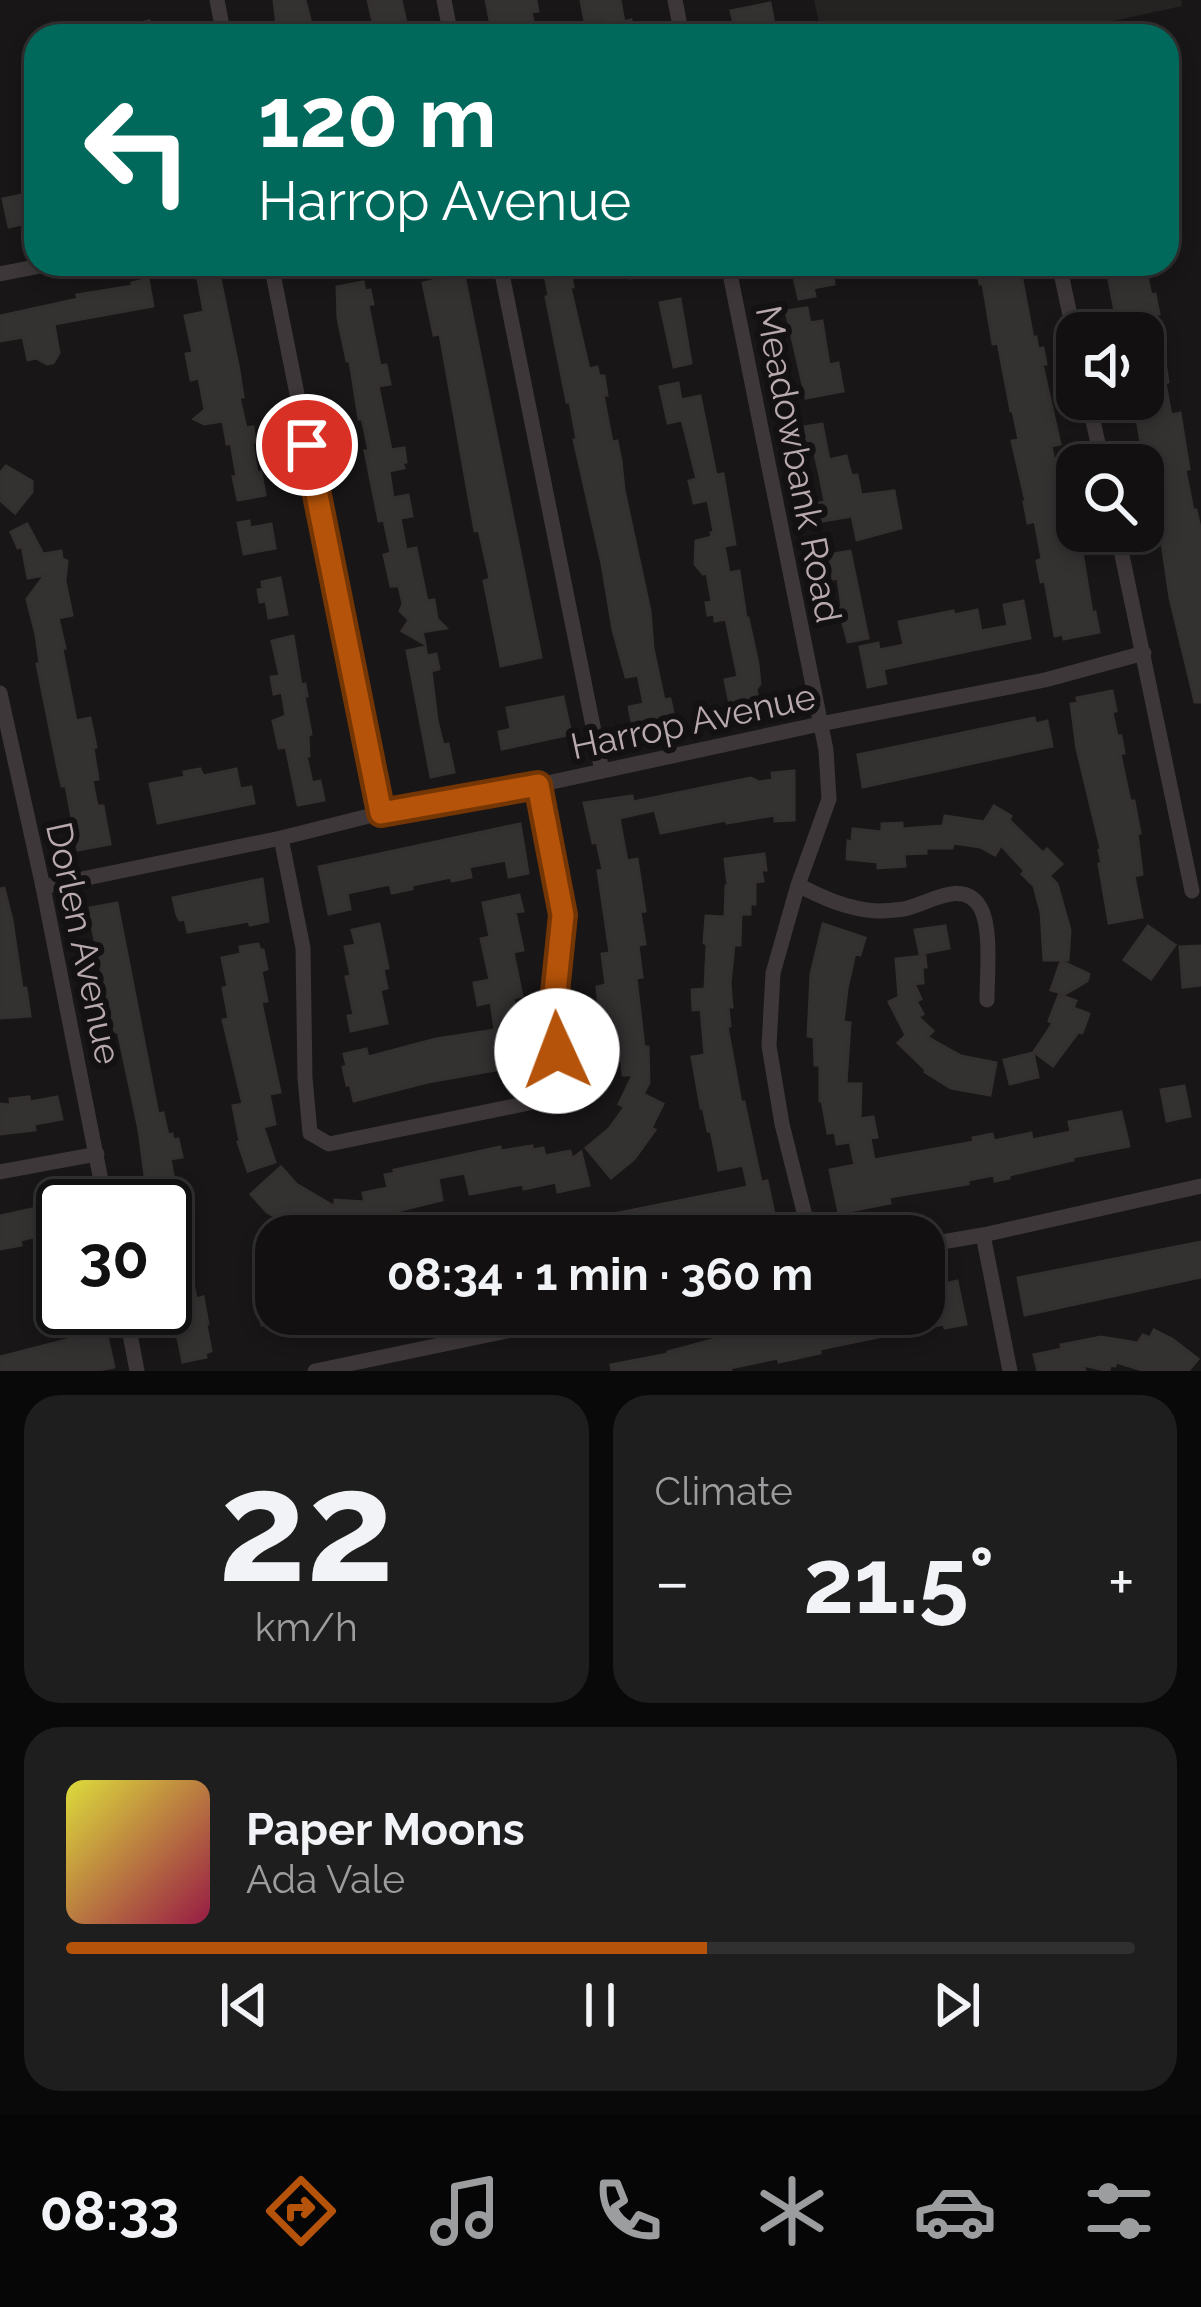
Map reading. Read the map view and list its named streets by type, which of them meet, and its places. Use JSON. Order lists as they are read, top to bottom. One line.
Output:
{"streets":{"street":["Meadowbank Road","Harrop Avenue","Dorlen Avenue"]},"crossings":[["Meadowbank Road","Harrop Avenue"],["Harrop Avenue","Dorlen Avenue"]],"page":{"turn":["120 m","Harrop Avenue"],"limit":"30","trip":"08:34 · 1 min · 360 m","tile":[["22","km/h"],"Climate"],"heat":["−","21.5°","+"],"song":["Paper Moons","Ada Vale"],"tabs":"08:33"}}
